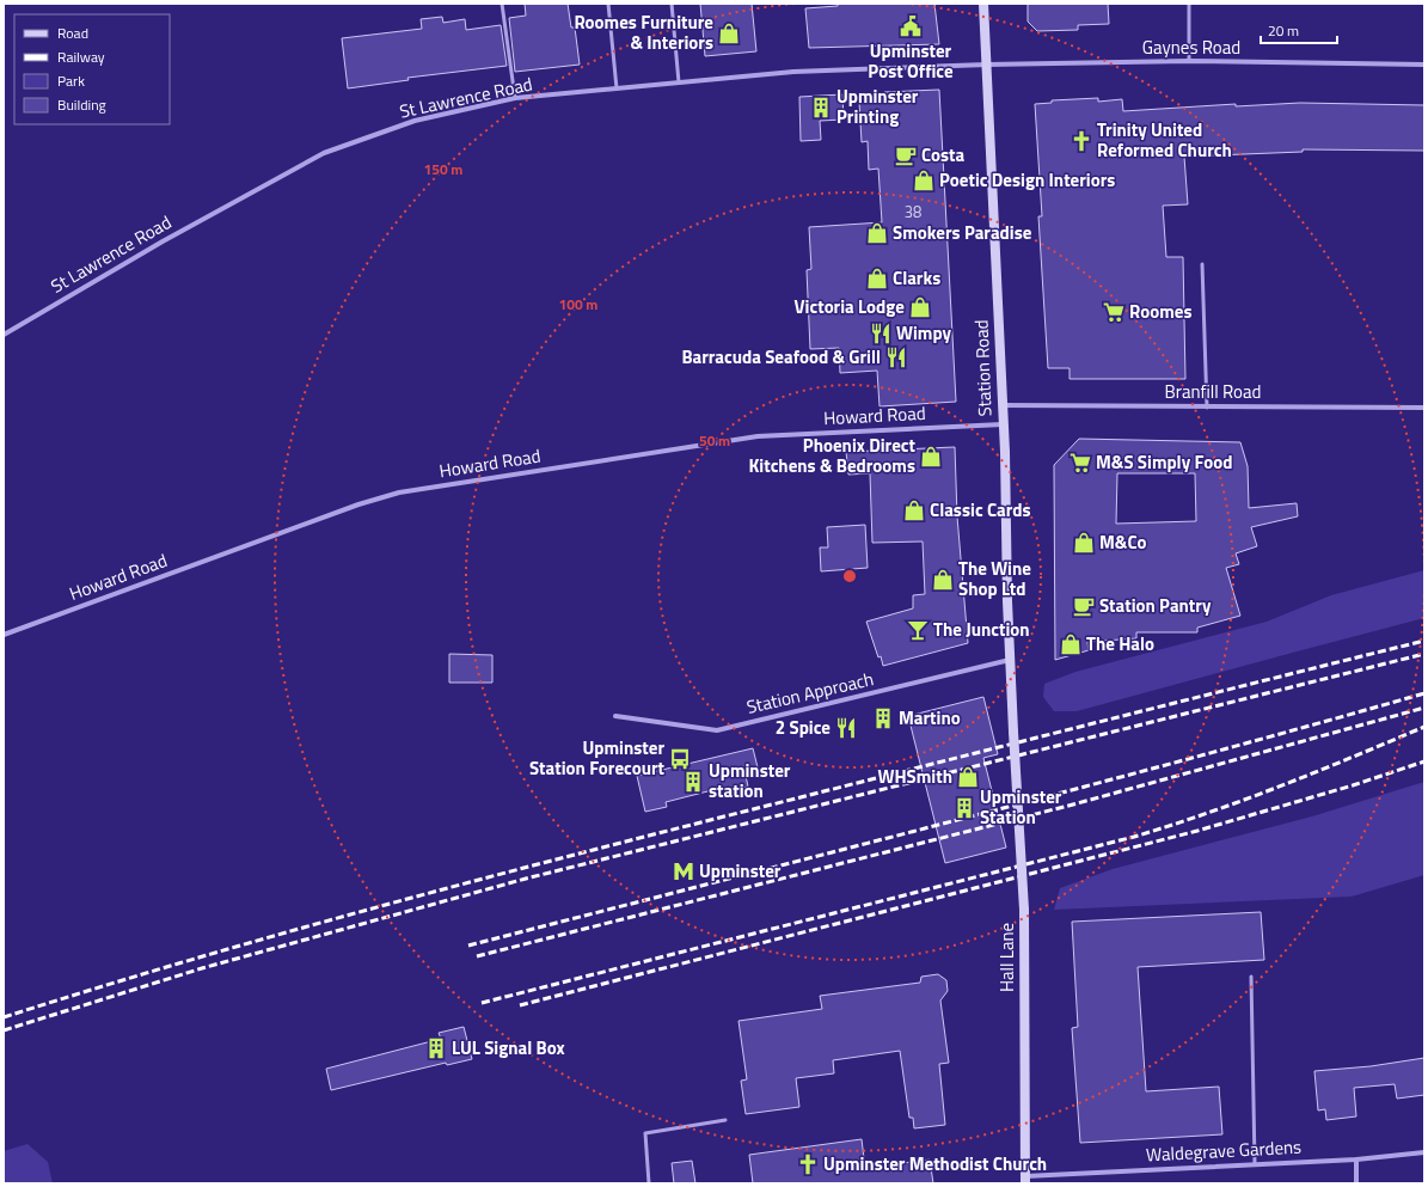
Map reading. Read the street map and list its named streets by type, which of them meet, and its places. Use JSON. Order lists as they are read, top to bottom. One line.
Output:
{"streets":{"street":["Gaynes Road","St Lawrence Road","Station Road","Branfill Road","Howard Road","Station Approach","Hall Lane","Waldegrave Gardens"]},"crossings":[["Gaynes Road","St Lawrence Road"],["Gaynes Road","Station Road"],["St Lawrence Road","Station Road"],["Station Road","Branfill Road"],["Station Road","Howard Road"],["Station Road","Station Approach"],["Station Road","Hall Lane"],["Hall Lane","Waldegrave Gardens"]],"places":{"public building":["Upminster Post Office"],"shop":["Roomes Furniture & Interiors","Poetic Design Interiors","Smokers Paradise","Clarks","Victoria Lodge","Phoenix Direct Kitchens & Bedrooms","Classic Cards","M&Co","The Wine Shop Ltd","The Halo","WHSmith"],"building":["Upminster Printing","Martino","Upminster station","Upminster Station","LUL Signal Box"],"church":["Trinity United Reformed Church","Upminster Methodist Church"],"cafe":["Costa","Station Pantry"],"supermarket":["Roomes","M&S Simply Food"],"restaurant":["Wimpy","Barracuda Seafood & Grill","2 Spice"],"bar":["The Junction"],"bus stop":["Upminster Station Forecourt"],"metro station":["Upminster"]},"house_numbers":["38"],"legend":["Road","Railway","Park","Building"],"scale_bar":"20 m","rings":["150 m","100 m","50 m"]}
